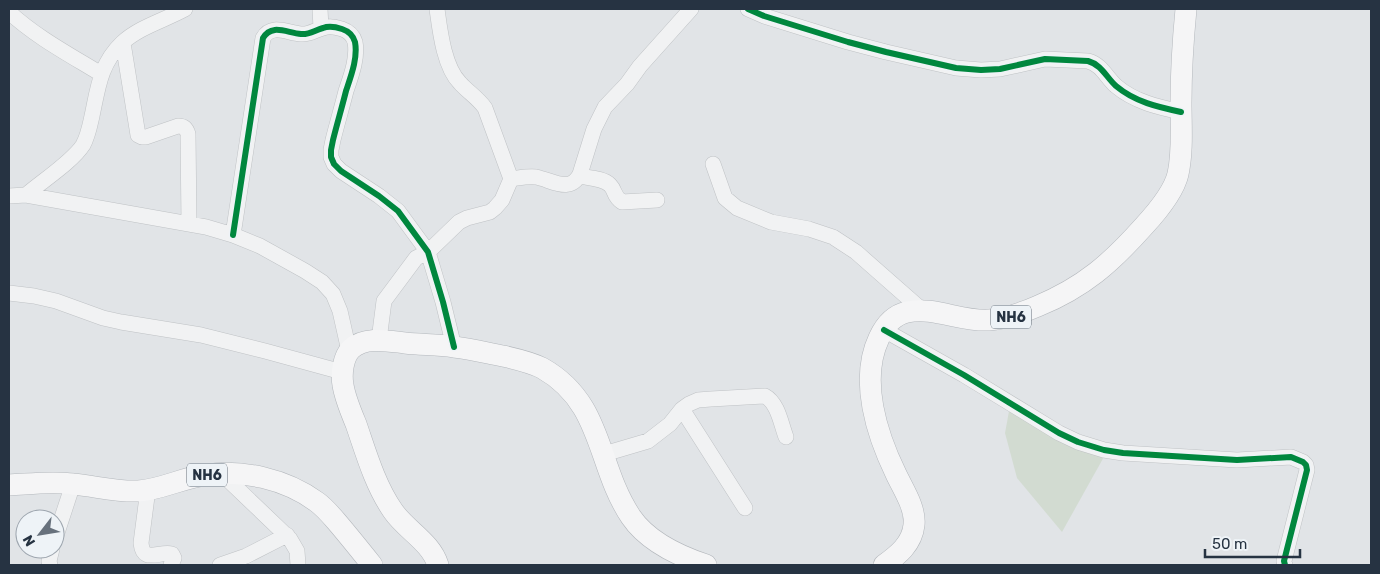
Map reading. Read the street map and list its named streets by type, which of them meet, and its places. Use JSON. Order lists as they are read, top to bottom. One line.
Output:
{"streets":{"highway":["NH6"]},"scale_bar":"50 m","north":"bottom left"}
